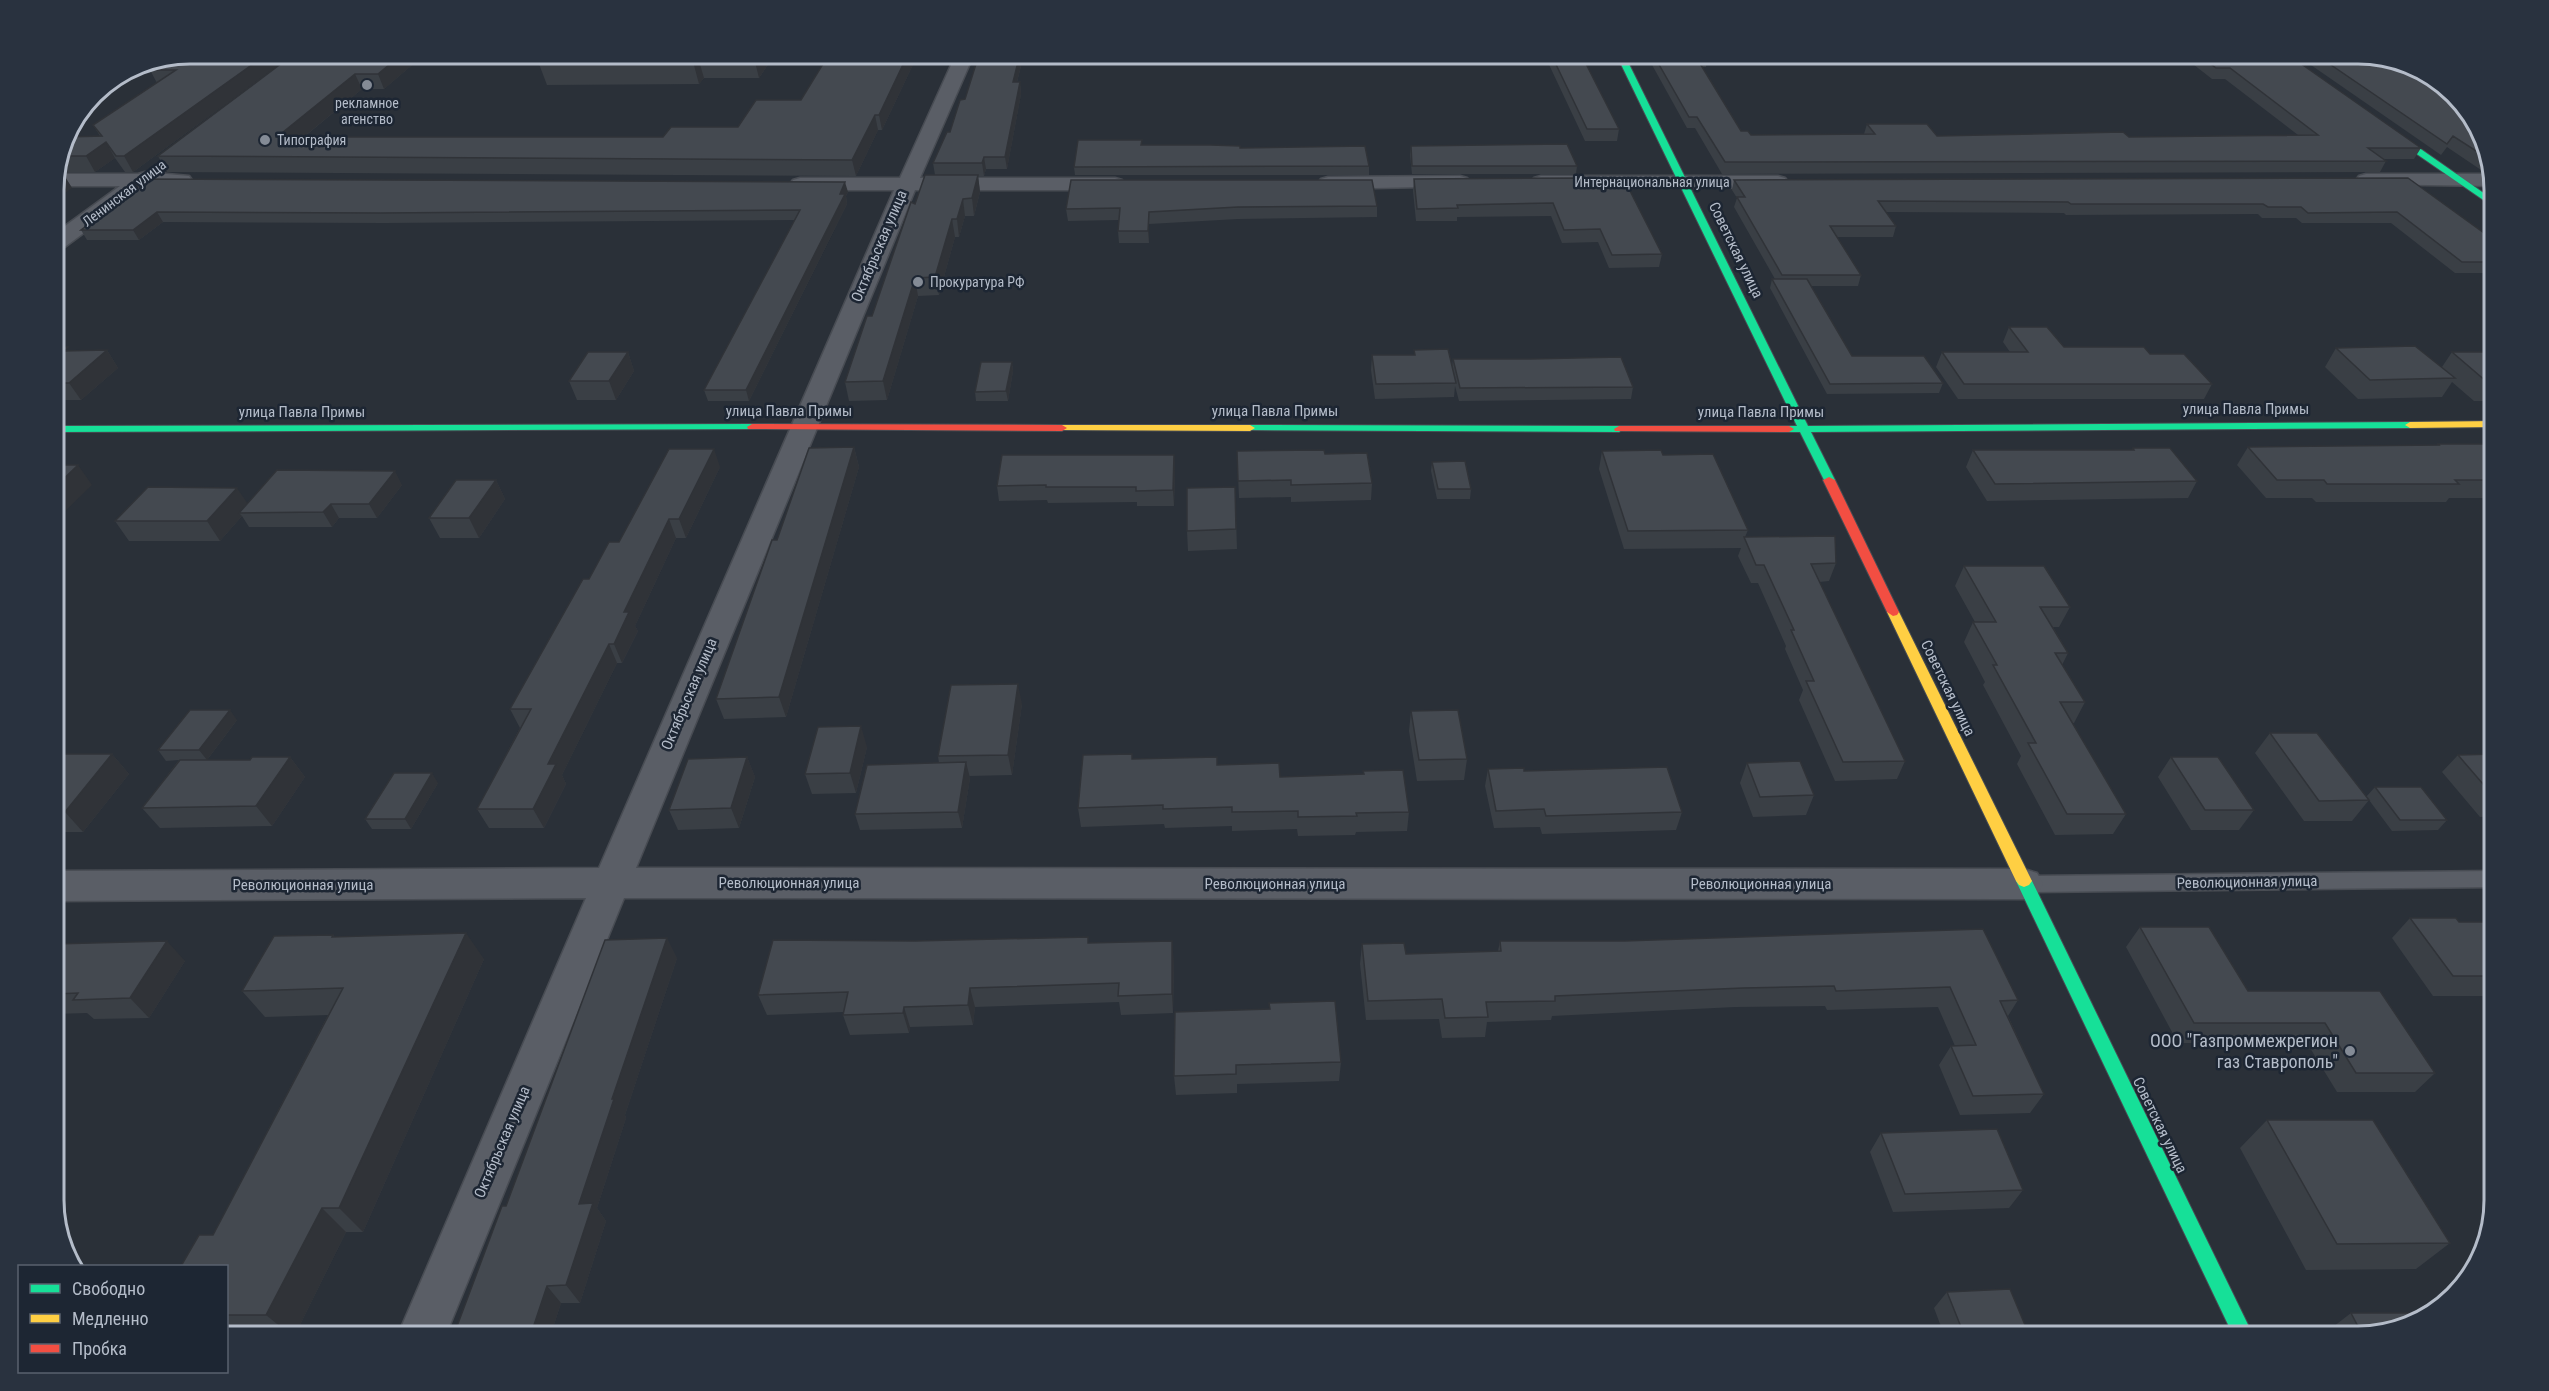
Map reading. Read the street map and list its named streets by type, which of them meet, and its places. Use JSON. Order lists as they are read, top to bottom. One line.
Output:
{"streets":{"street":["Интернациональная улица","Ленинская улица","Октябрьская улица","Советская улица","улица Павла Примы","Революционная улица"]},"crossings":[["Интернациональная улица","Советская улица"],["Октябрьская улица","улица Павла Примы"],["Октябрьская улица","Революционная улица"],["Советская улица","улица Павла Примы"],["Советская улица","Революционная улица"]],"places":["рекламное агенство","Типография","Прокуратура РФ","ООО \"Газпроммежрегион газ Ставрополь\""],"legend":["Свободно","Медленно","Пробка"]}
